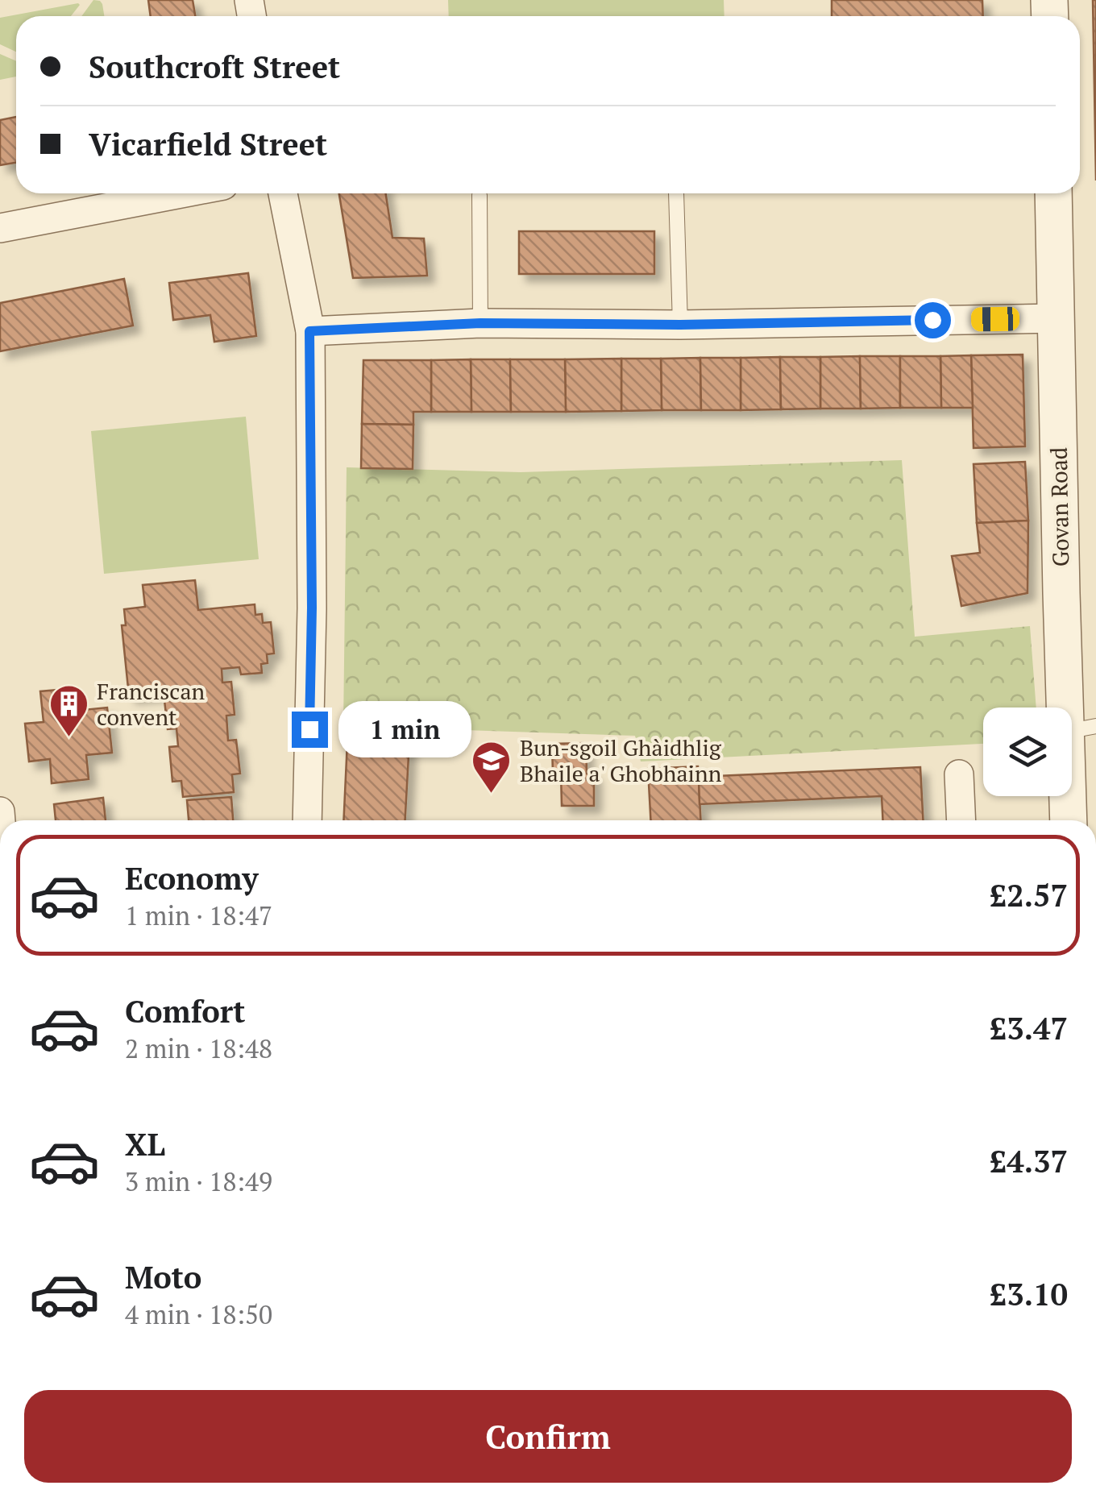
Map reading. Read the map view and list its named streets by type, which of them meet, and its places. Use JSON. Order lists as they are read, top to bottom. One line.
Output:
{"streets":{"street":["Govan Road"]},"places":{"building":["Franciscan convent"],"school or university":["Bun-sgoil Ghàidhlig Bhaile a' Ghobhainn"]},"page":{"banner":["Southcroft Street","Vicarfield Street"],"bubble":"1 min","list":[{"name":"Economy","note":"1 min · 18:47","value":"£2.57"},{"name":"Comfort","note":"2 min · 18:48","value":"£3.47"},{"name":"XL","note":"3 min · 18:49","value":"£4.37"},{"name":"Moto","note":"4 min · 18:50","value":"£3.10"}],"buttons":"Confirm"}}
